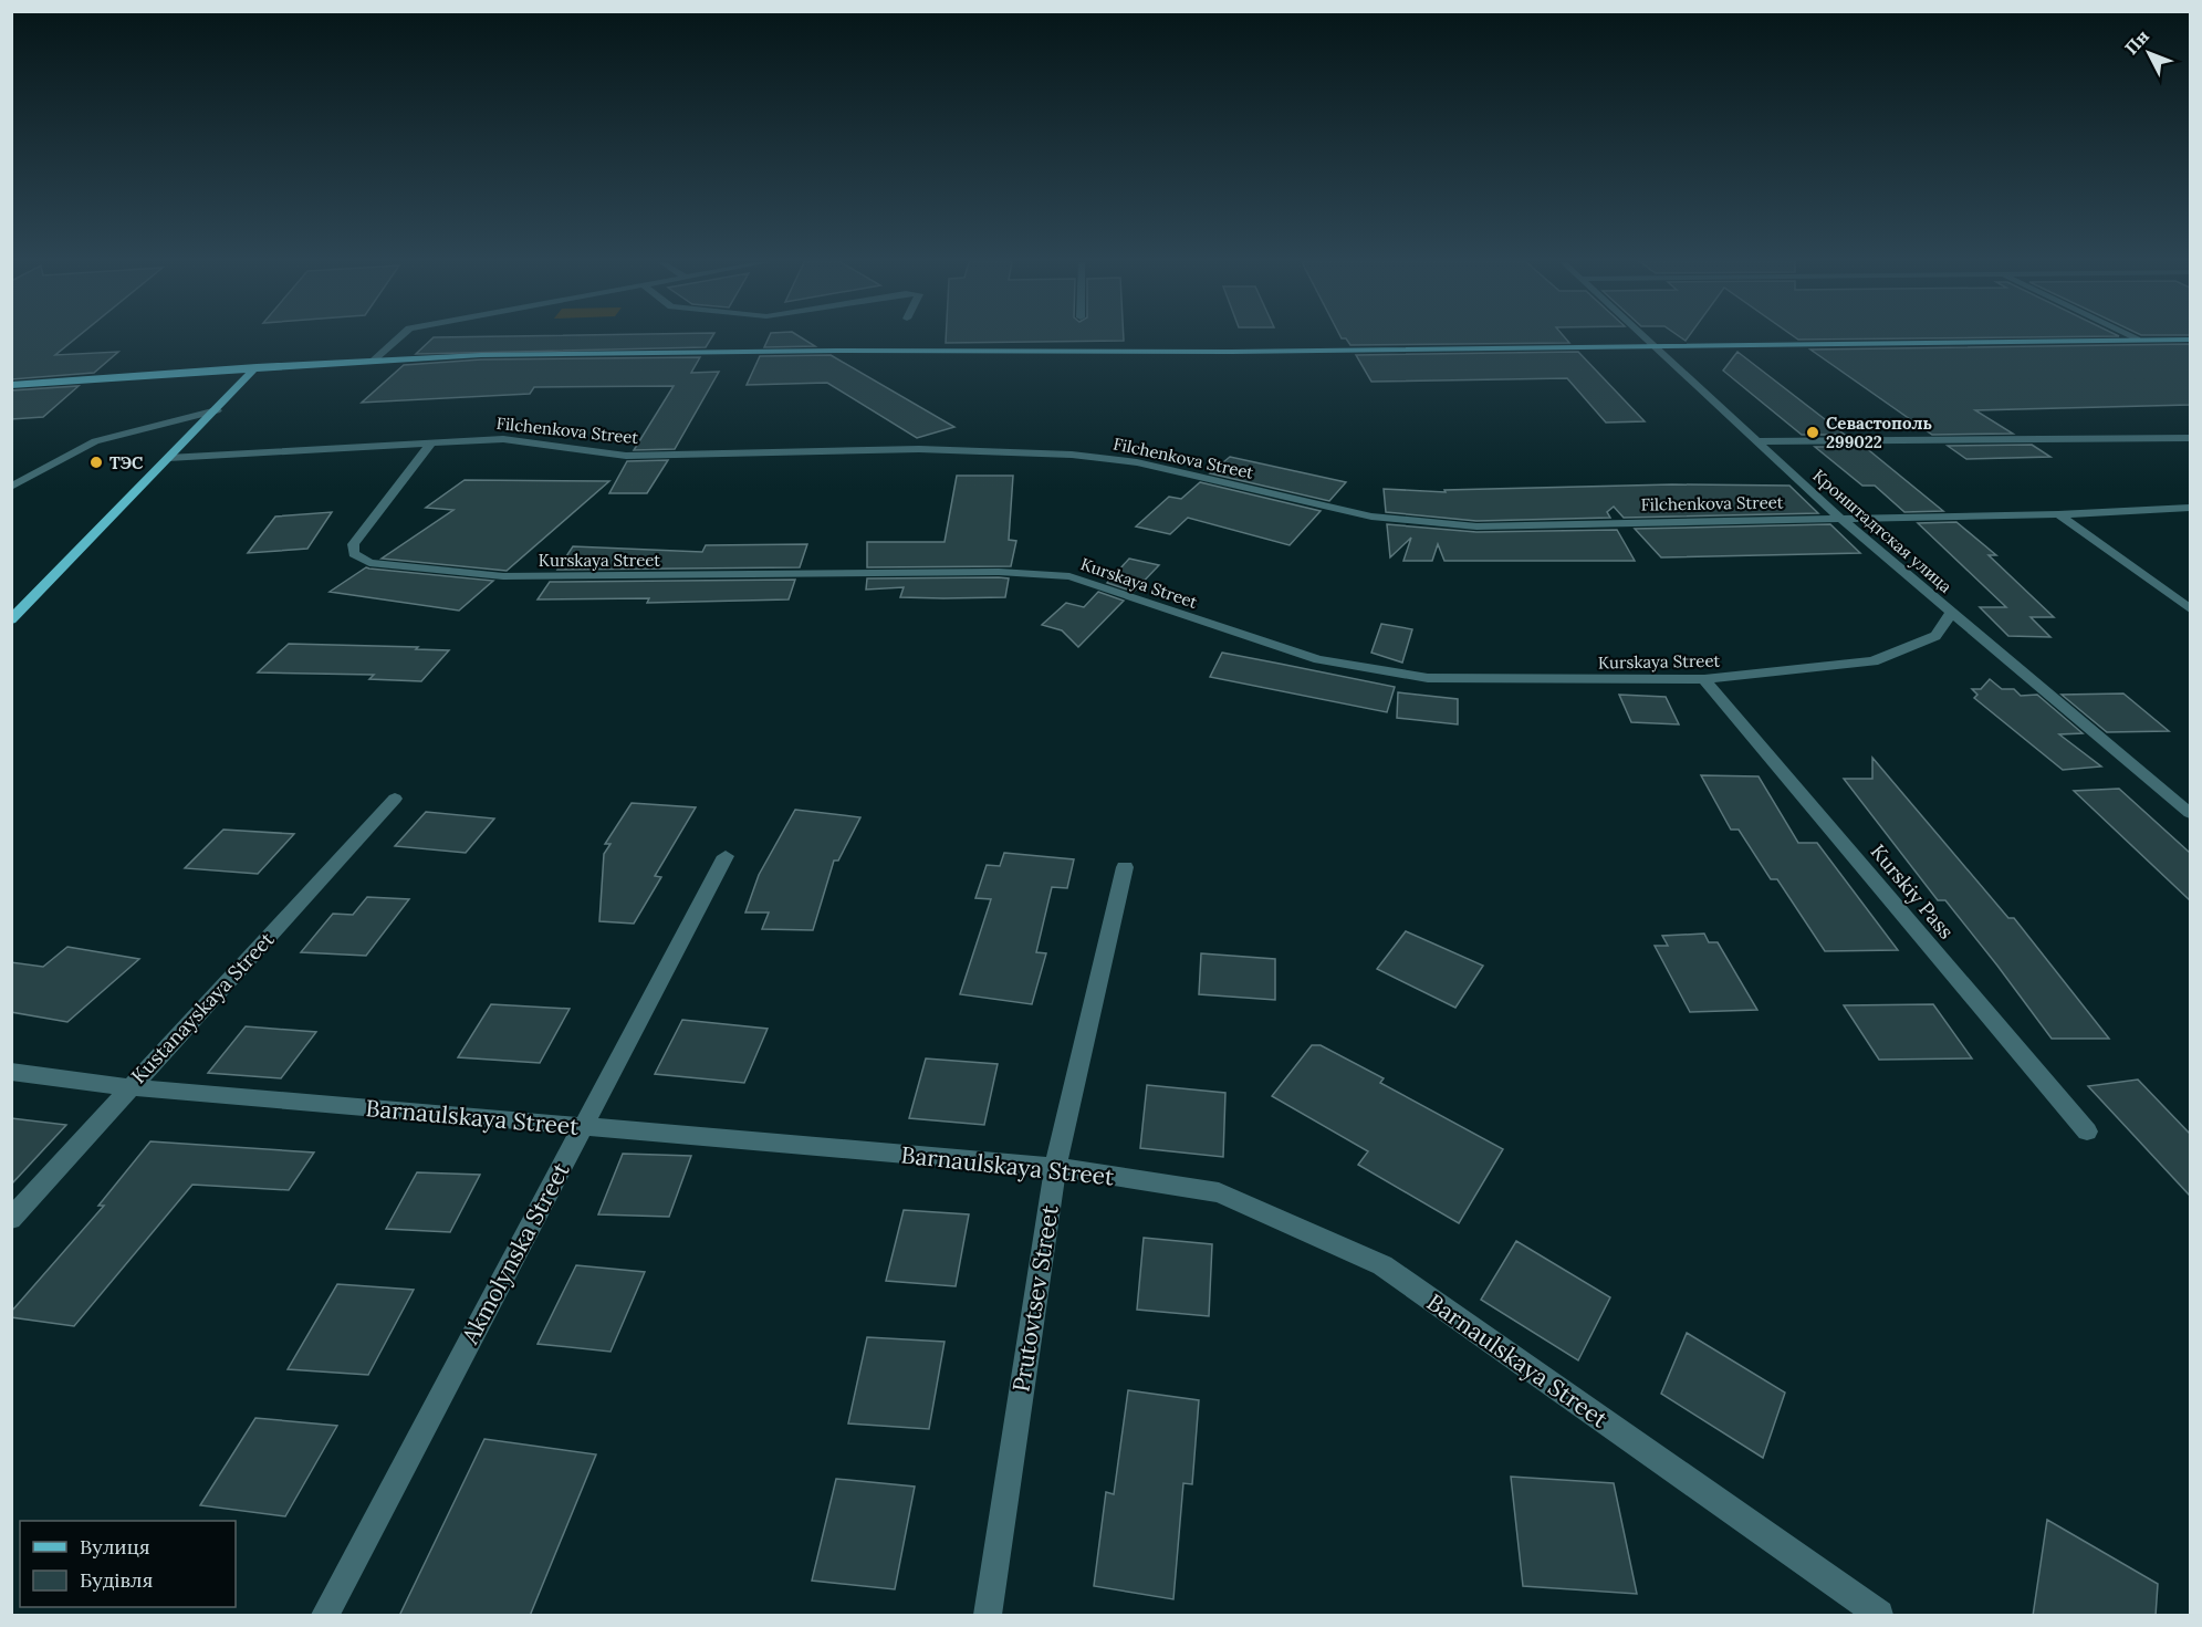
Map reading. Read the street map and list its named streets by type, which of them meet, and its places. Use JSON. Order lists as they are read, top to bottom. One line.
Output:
{"streets":{"street":["Filchenkova Street","Кронштадтская улица","Kurskaya Street","Kurskiy Pass","Kustanayskaya Street","Barnaulskaya Street","Akmolynska Street","Prutovtsev Street"]},"crossings":[["Filchenkova Street","Кронштадтская улица"],["Filchenkova Street","Kurskaya Street"],["Кронштадтская улица","Kurskaya Street"],["Kurskaya Street","Kurskiy Pass"],["Kustanayskaya Street","Barnaulskaya Street"],["Barnaulskaya Street","Akmolynska Street"],["Barnaulskaya Street","Prutovtsev Street"]],"places":["Севастополь 299022","ТЭС"],"legend":["Вулиця","Будівля"],"north":"top left"}
